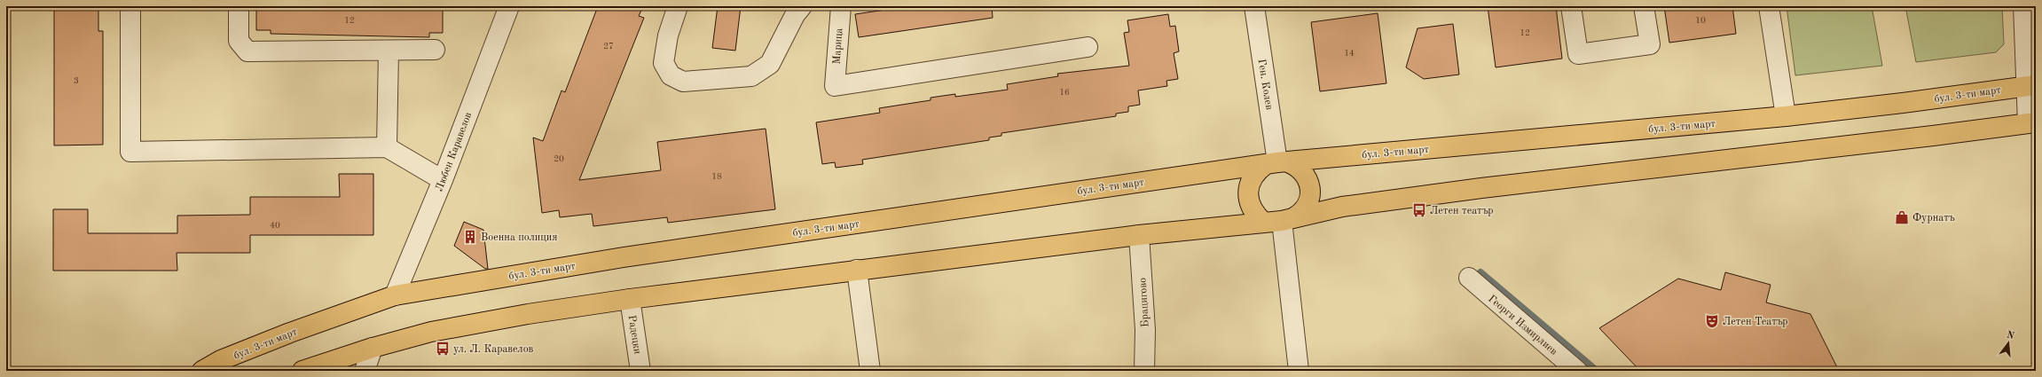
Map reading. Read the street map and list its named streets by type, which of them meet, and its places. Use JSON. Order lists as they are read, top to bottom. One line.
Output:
{"streets":{"main road":["бул. 3-ти март"],"street":["Марица","Ген. Колев","Любен Каравелов","Брацигово","Георги Измирлиев","Радецки"]},"crossings":[["Ген. Колев","бул. 3-ти март"],["бул. 3-ти март","Любен Каравелов"]],"places":{"bus stop":["Летен театър","ул. Л. Каравелов"],"shop":["Фурнатъ"],"building":["Военна полиция"],"theatre":["Летен Театър"]},"house_numbers":["12","10","12","27","14","3","16","20","18","40"],"north":"top"}
